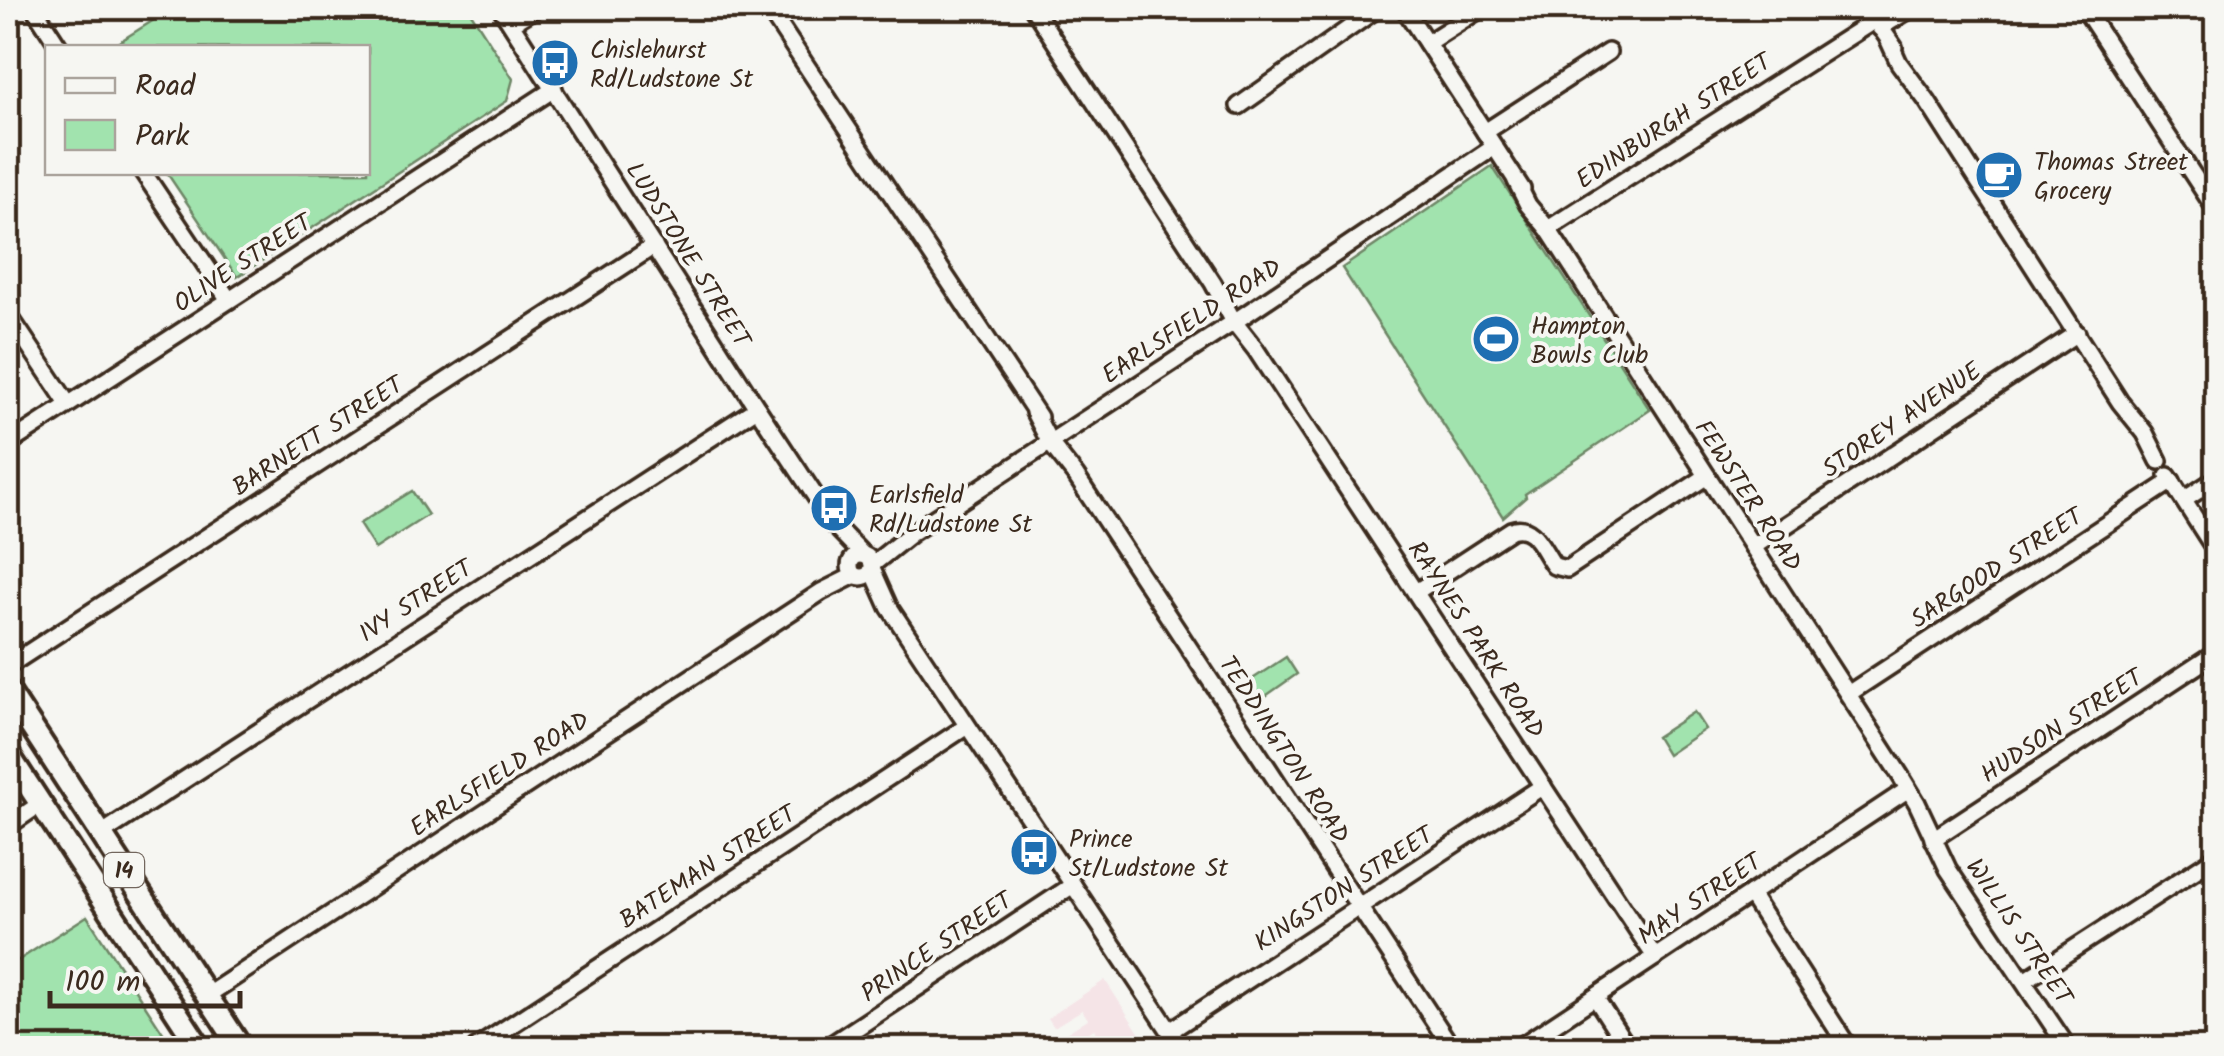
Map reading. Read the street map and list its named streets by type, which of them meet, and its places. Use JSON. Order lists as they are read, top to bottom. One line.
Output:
{"streets":{"main road":["14"],"street":["EDINBURGH STREET","LUDSTONE STREET","OLIVE STREET","EARLSFIELD ROAD","STOREY AVENUE","BARNETT STREET","FEWSTER ROAD","SARGOOD STREET","IVY STREET","RAYNES PARK ROAD","HUDSON STREET","TEDDINGTON ROAD","BATEMAN STREET","KINGSTON STREET","MAY STREET","WILLIS STREET","PRINCE STREET"]},"crossings":[["EDINBURGH STREET","FEWSTER ROAD"],["LUDSTONE STREET","OLIVE STREET"],["LUDSTONE STREET","EARLSFIELD ROAD"],["LUDSTONE STREET","BARNETT STREET"],["LUDSTONE STREET","IVY STREET"],["LUDSTONE STREET","BATEMAN STREET"],["LUDSTONE STREET","KINGSTON STREET"],["LUDSTONE STREET","PRINCE STREET"],["EARLSFIELD ROAD","FEWSTER ROAD"],["EARLSFIELD ROAD","RAYNES PARK ROAD"],["EARLSFIELD ROAD","TEDDINGTON ROAD"],["EARLSFIELD ROAD","14"],["STOREY AVENUE","FEWSTER ROAD"],["FEWSTER ROAD","SARGOOD STREET"],["FEWSTER ROAD","MAY STREET"],["FEWSTER ROAD","WILLIS STREET"],["IVY STREET","14"],["RAYNES PARK ROAD","KINGSTON STREET"],["RAYNES PARK ROAD","MAY STREET"],["HUDSON STREET","WILLIS STREET"],["TEDDINGTON ROAD","KINGSTON STREET"],["MAY STREET","WILLIS STREET"]],"places":{"bus stop":["Chislehurst Rd/Ludstone St","Earlsfield Rd/Ludstone St","Prince St/Ludstone St"],"cafe":["Thomas Street Grocery"],"sports":["Hampton Bowls Club"]},"legend":["Road","Park"],"scale_bar":"100 m"}
